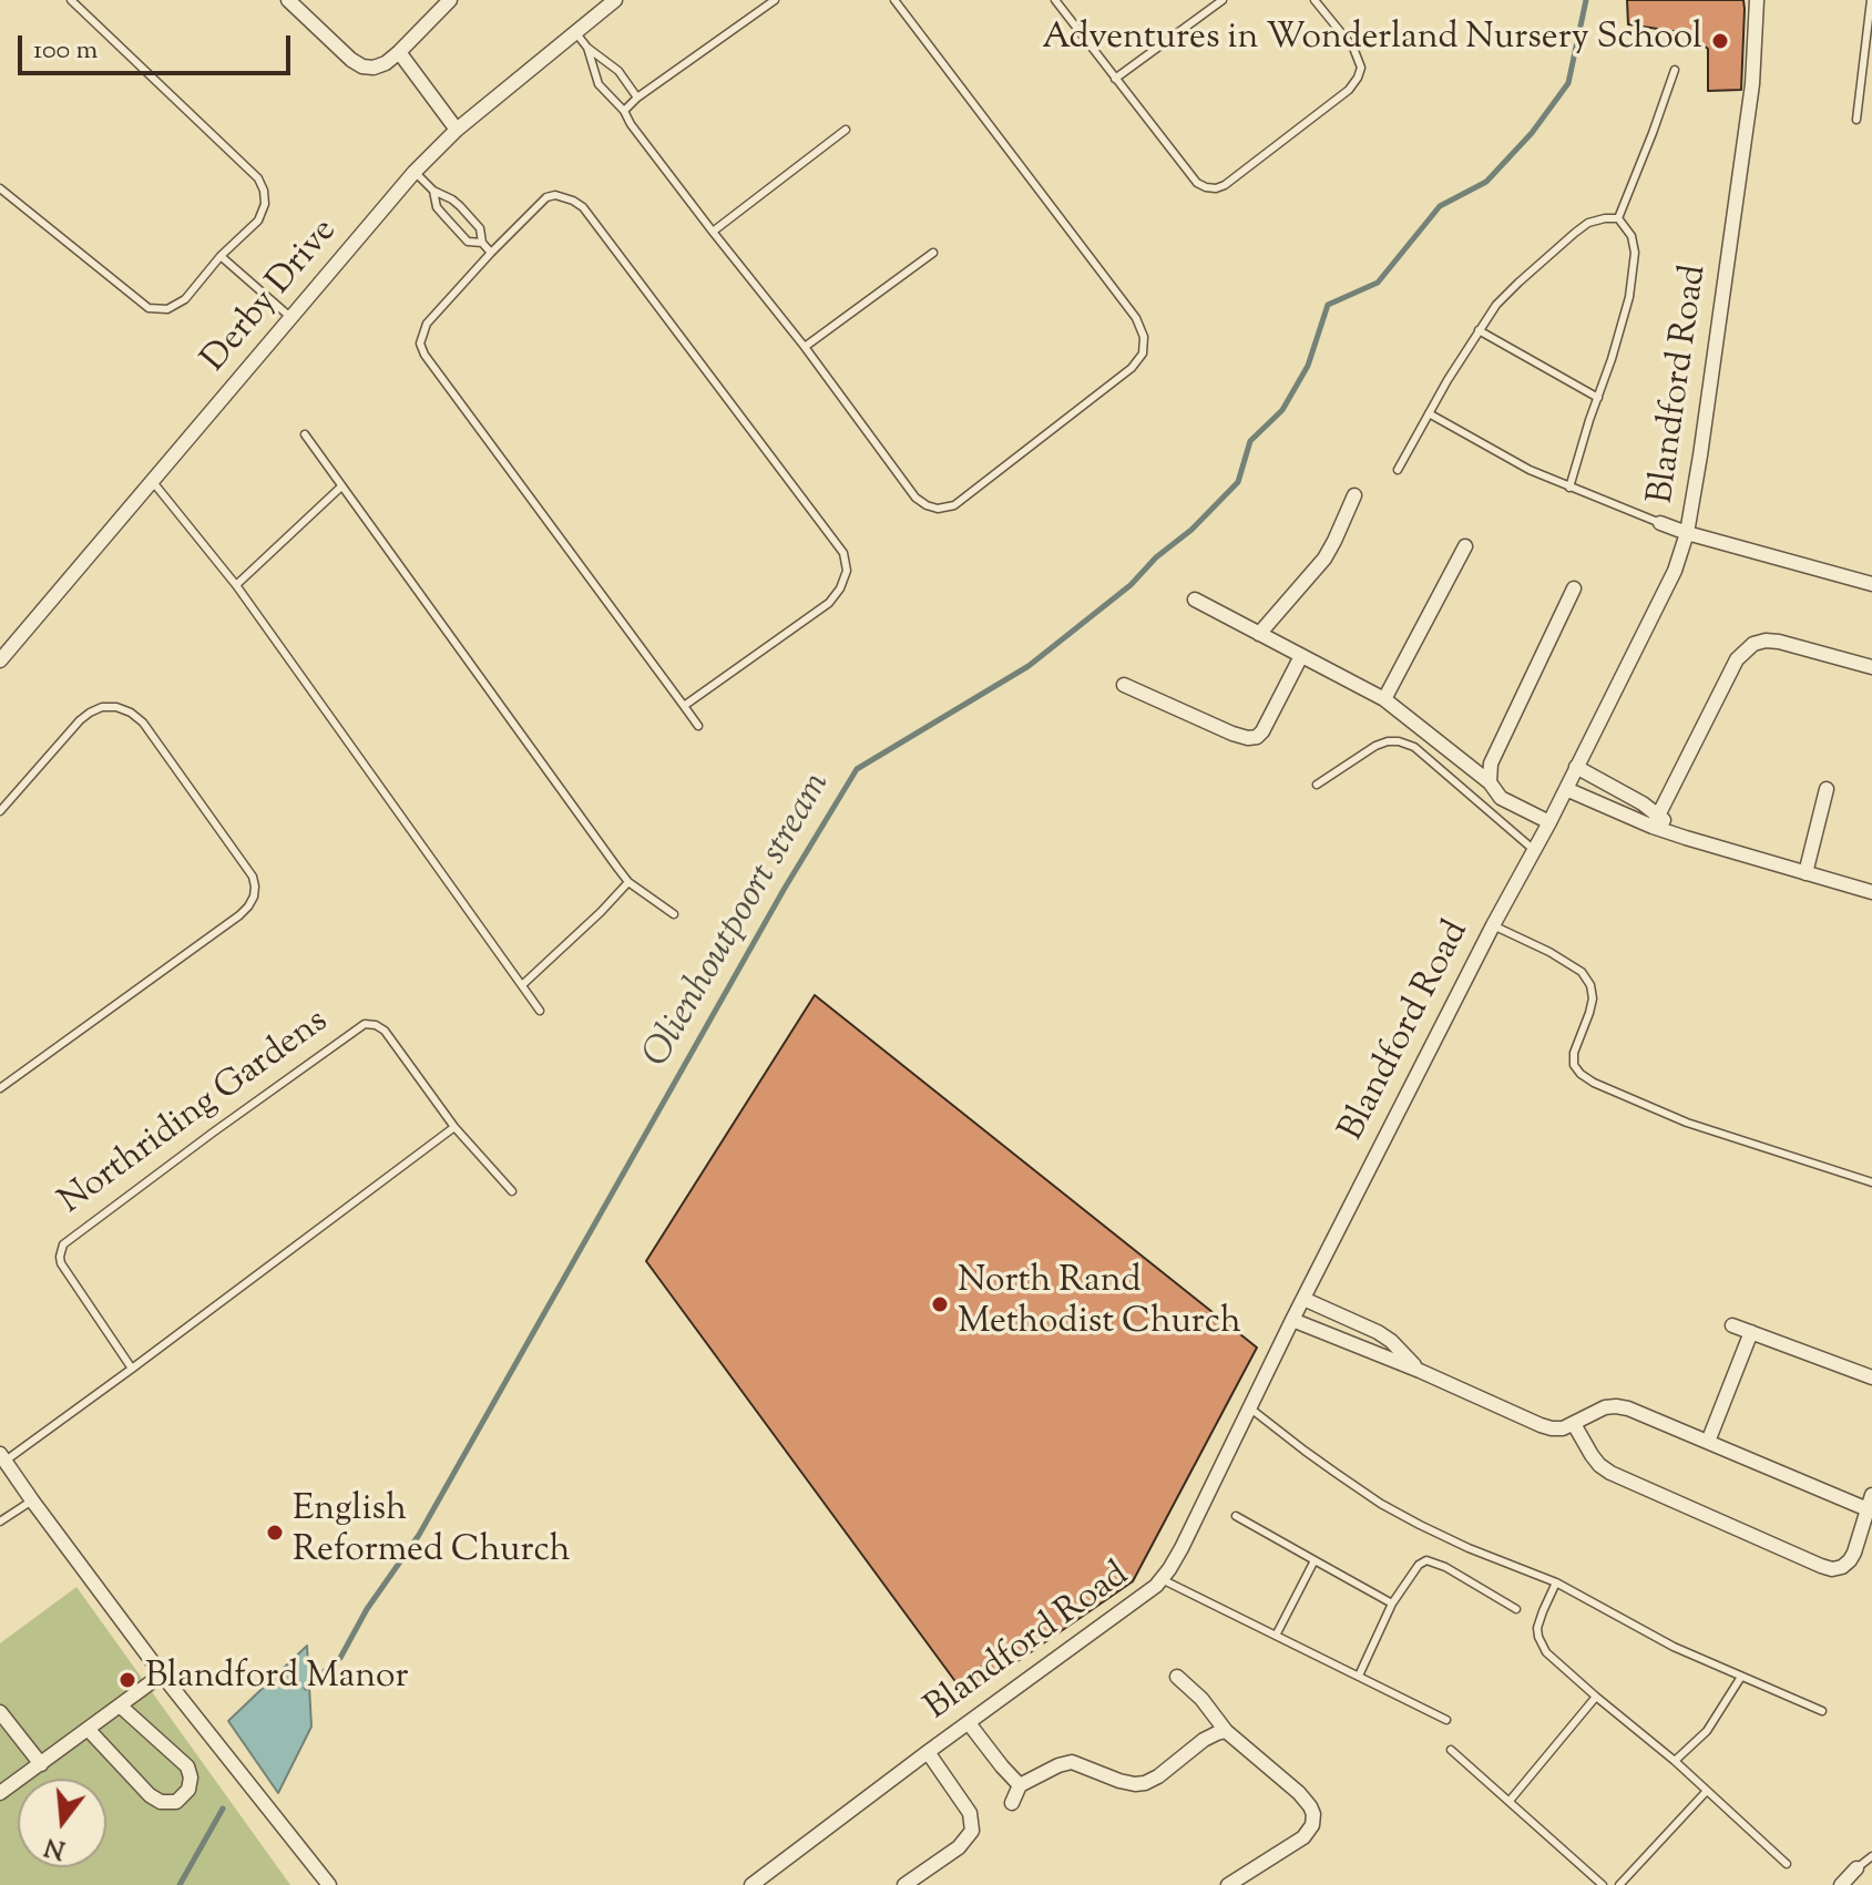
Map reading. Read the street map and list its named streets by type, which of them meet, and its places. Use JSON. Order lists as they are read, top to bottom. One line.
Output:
{"streets":{"street":["Derby Drive","Blandford Road"],"lane":["Northriding Gardens"]},"water":["Olienhoutpoort stream"],"places":["Adventures in Wonderland Nursery School","North Rand Methodist Church","English Reformed Church","Blandford Manor"],"scale_bar":"100 m","north":"bottom"}
